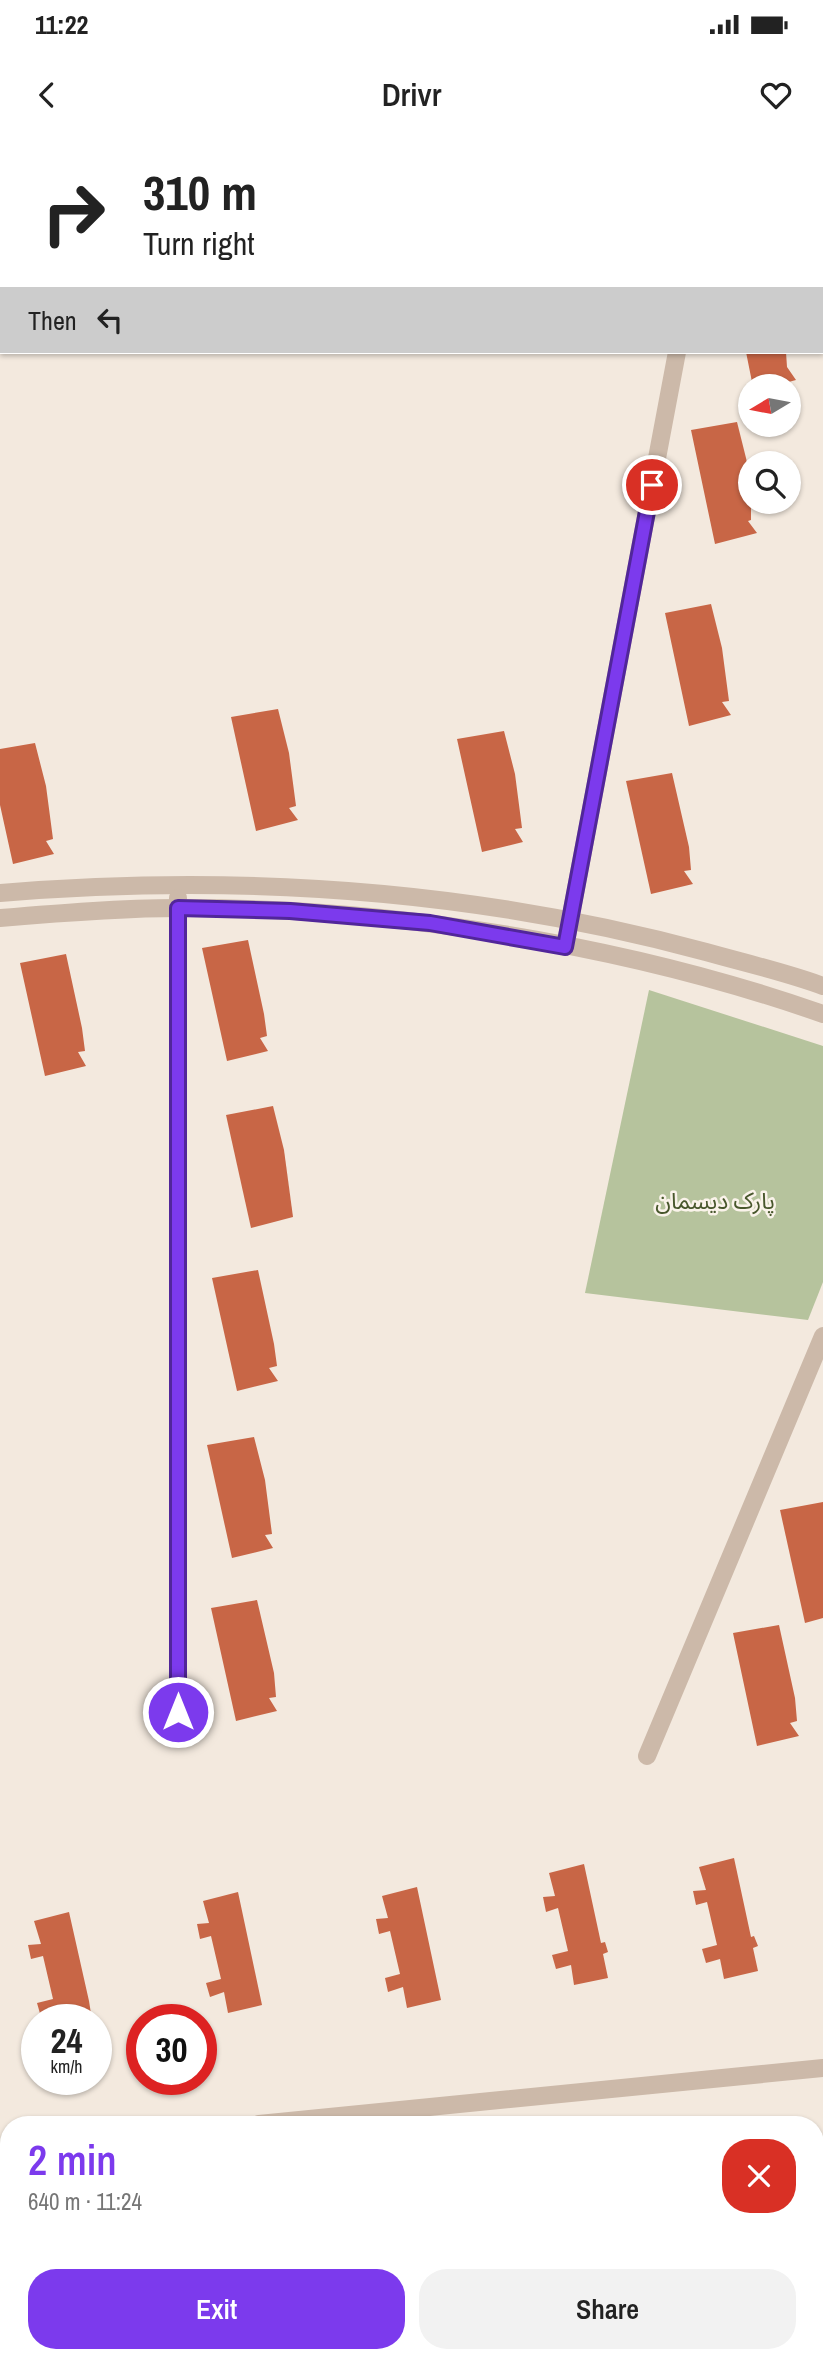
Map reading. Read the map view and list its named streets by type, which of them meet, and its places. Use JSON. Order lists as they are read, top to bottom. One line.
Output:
{"parks":["پارک دیسمان"],"north":"left","page":{"status":"11:22","header":"Drivr","turn":["310 m","Turn right"],"then":"Then","speed":"24 km/h","limit":"30","heading":["2 min","640 m · 11:24"],"buttons":["Exit","Share"]}}
